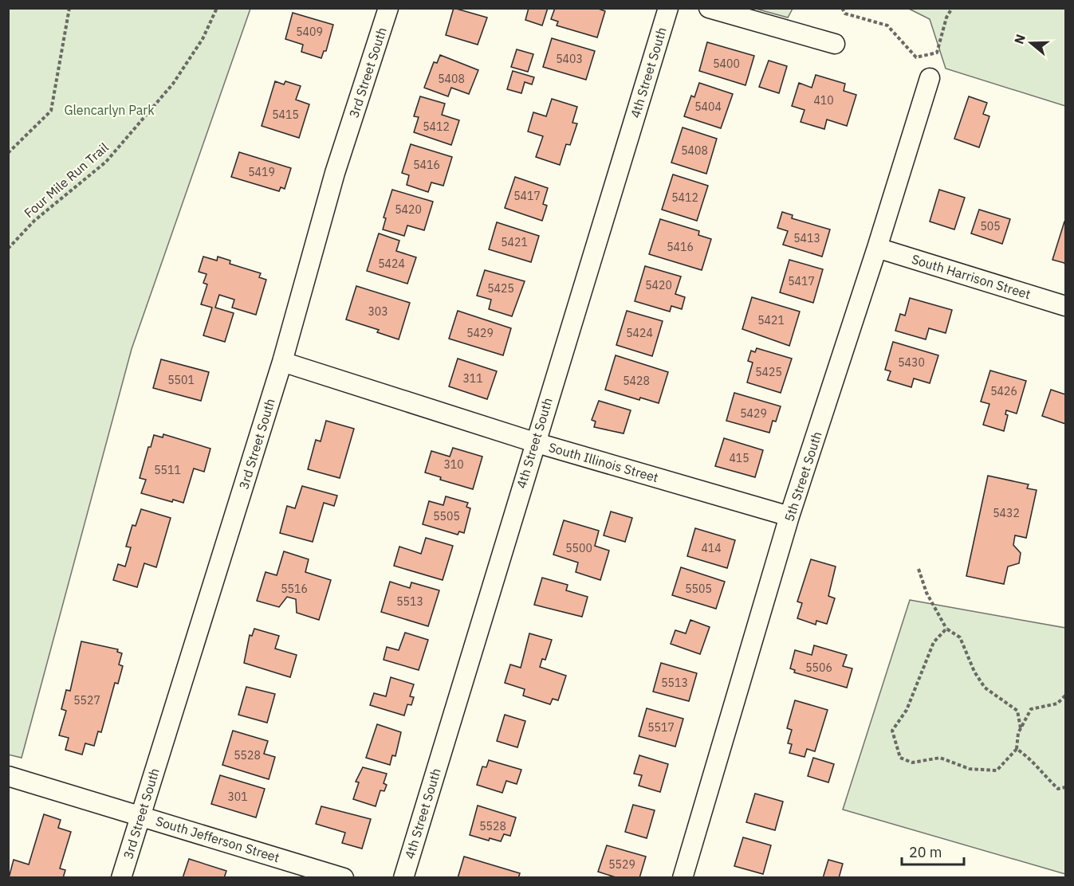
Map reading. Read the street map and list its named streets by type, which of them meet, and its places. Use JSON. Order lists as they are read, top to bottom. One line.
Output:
{"streets":{"street":["3rd Street South","4th Street South","South Harrison Street","South Illinois Street","5th Street South","South Jefferson Street"],"path":["Four Mile Run Trail"]},"crossings":[["3rd Street South","South Illinois Street"],["3rd Street South","South Jefferson Street"],["4th Street South","South Illinois Street"],["South Harrison Street","5th Street South"],["South Illinois Street","5th Street South"]],"parks":["Glencarlyn Park"],"house_numbers":["5409","5403","5400","5408","410","5404","5415","5412","5408","5416","5419","5417","5412","5420","505","5413","5421","5416","5424","5417","5420","5425","303","5421","5429","5424","5430","5425","311","5501","5428","5426","5429","415","310","5511","5432","5505","5500","414","5516","5505","5513","5506","5513","5527","5517","5528","301","5528","5529"],"scale_bar":"20 m","north":"left"}
